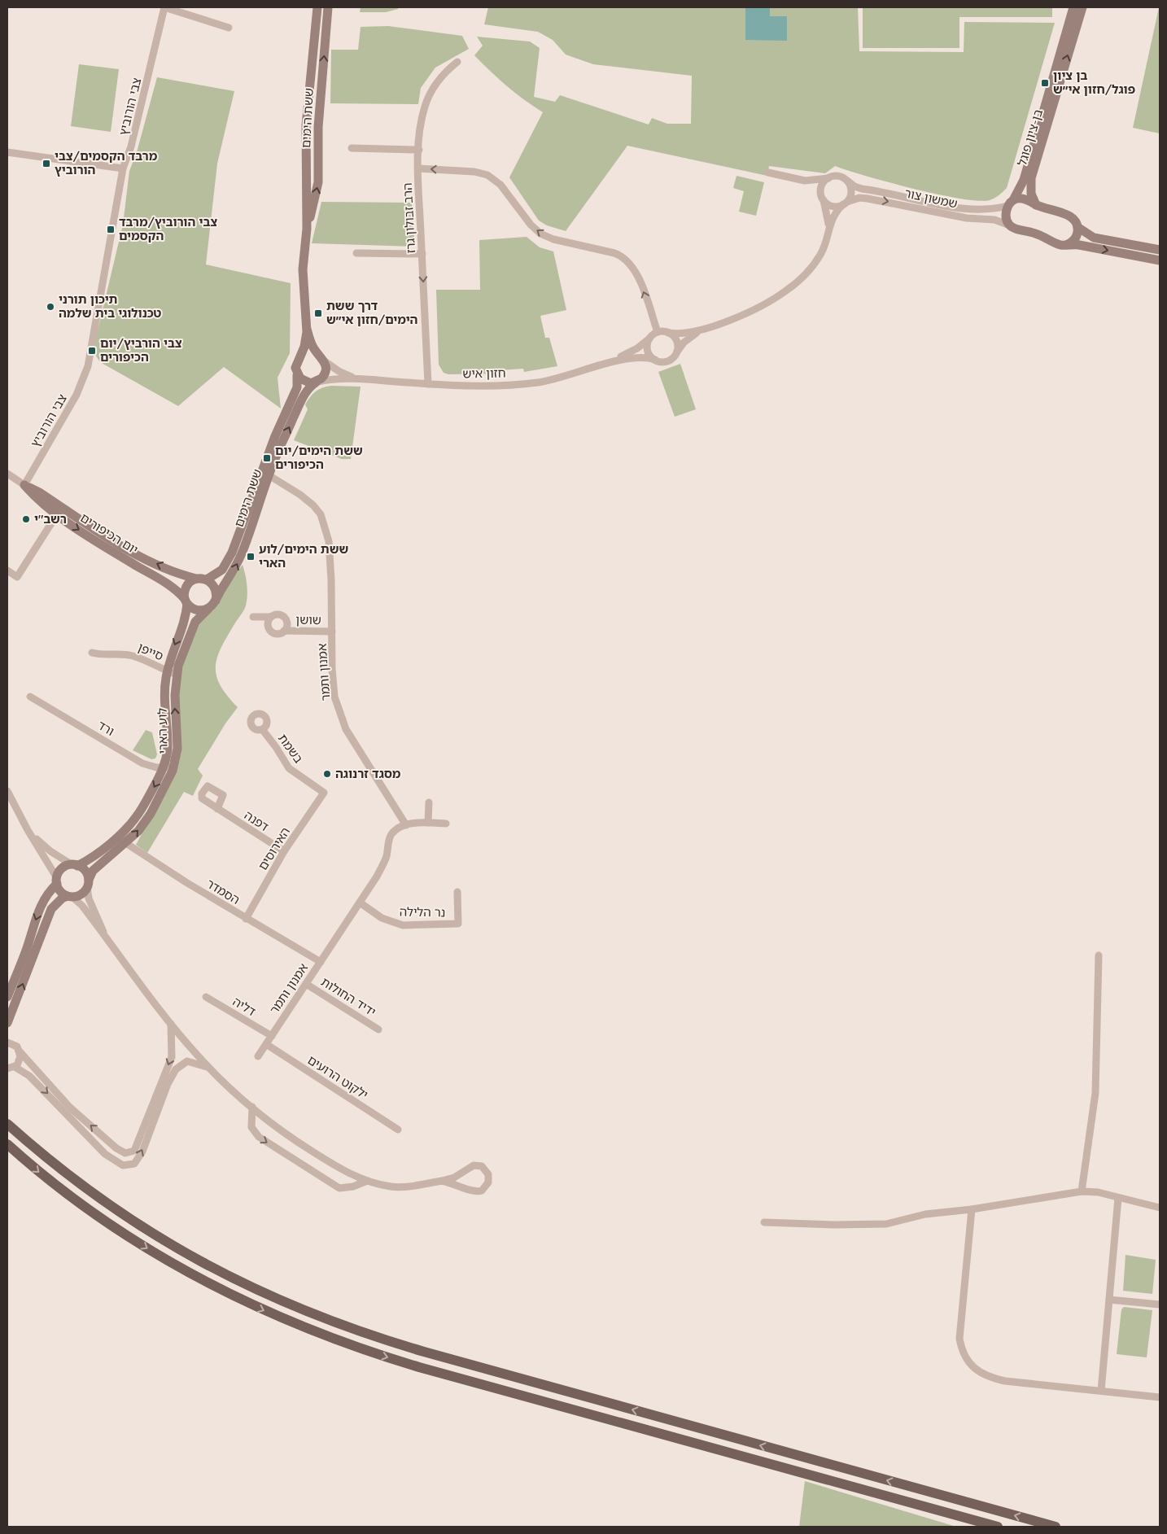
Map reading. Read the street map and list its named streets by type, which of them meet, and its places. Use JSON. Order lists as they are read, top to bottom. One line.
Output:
{"streets":{"street":["צבי הורוביץ","ששת הימים","בן-ציון פוגל","שמשון צור","הרב זבולון גרז","חזון איש","יום הכיפורים","שושן","סייפן","אמנון ותמר","ורד","לוע הארי","בשמת","דפנה","האירוסים","הסמדר","נר הלילה","ידיד החולות","דליה","ילקוט הרועים"]},"crossings":[["צבי הורוביץ","יום הכיפורים"],["ששת הימים","חזון איש"],["ששת הימים","יום הכיפורים"],["ששת הימים","אמנון ותמר"],["ששת הימים","לוע הארי"],["בן-ציון פוגל","שמשון צור"],["הרב זבולון גרז","חזון איש"],["יום הכיפורים","לוע הארי"],["שושן","אמנון ותמר"],["סייפן","לוע הארי"],["אמנון ותמר","הסמדר"],["אמנון ותמר","נר הלילה"],["אמנון ותמר","ידיד החולות"],["אמנון ותמר","דליה"],["אמנון ותמר","ילקוט הרועים"],["ורד","לוע הארי"],["לוע הארי","הסמדר"],["בשמת","האירוסים"],["דפנה","האירוסים"],["האירוסים","הסמדר"]],"one_way":["הרב זבולון גרז"],"places":{"transit":["בן ציון פוגל/חזון אי״ש","מרבד הקסמים/צבי הורוביץ","צבי הורוביץ/מרבד הקסמים","דרך ששת הימים/חזון אי״ש","צבי הורביץ/יום הכיפורים","ששת הימים/יום הכיפורים","ששת הימים/לוע הארי"],"other":["תיכון תורני טכנולוגי בית שלמה","רשב\"י","מסגד זרנוגה"]}}
